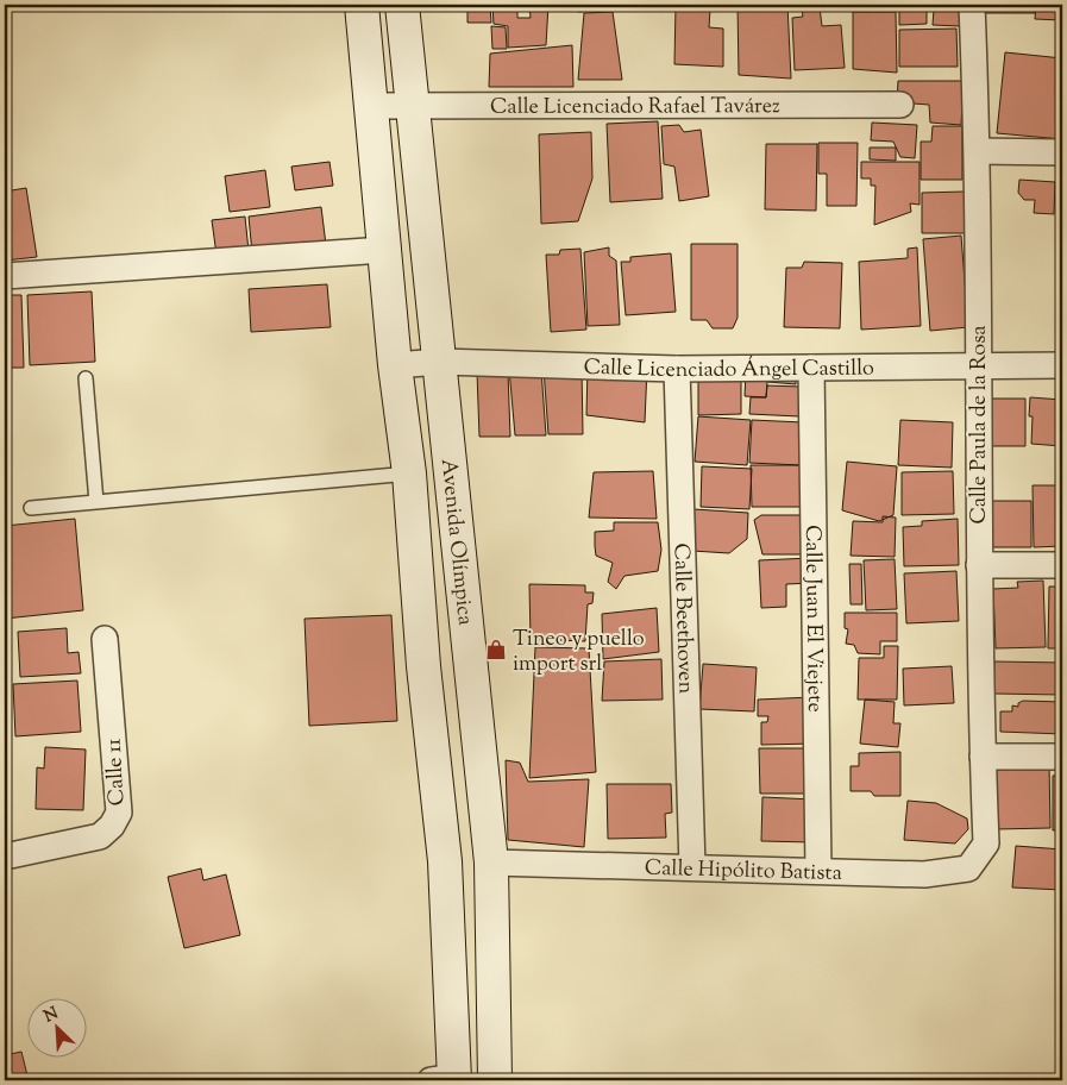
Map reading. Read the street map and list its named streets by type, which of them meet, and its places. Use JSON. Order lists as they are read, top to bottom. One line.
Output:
{"streets":{"main road":["Avenida Olímpica"],"street":["Calle Licenciado Rafael Tavárez","Calle Licenciado Ángel Castillo","Calle Paula de la Rosa","Calle Beethoven","Calle Juan El Viejete","Calle 11","Calle Hipólito Batista"]},"crossings":[["Calle Licenciado Rafael Tavárez","Avenida Olímpica"],["Calle Licenciado Ángel Castillo","Calle Paula de la Rosa"],["Calle Licenciado Ángel Castillo","Avenida Olímpica"],["Calle Licenciado Ángel Castillo","Calle Beethoven"],["Calle Licenciado Ángel Castillo","Calle Juan El Viejete"],["Calle Paula de la Rosa","Calle Hipólito Batista"],["Avenida Olímpica","Calle Hipólito Batista"],["Calle Beethoven","Calle Hipólito Batista"],["Calle Juan El Viejete","Calle Hipólito Batista"]],"places":{"shop":["Tineo y puello import srl"]},"north":"top left"}
